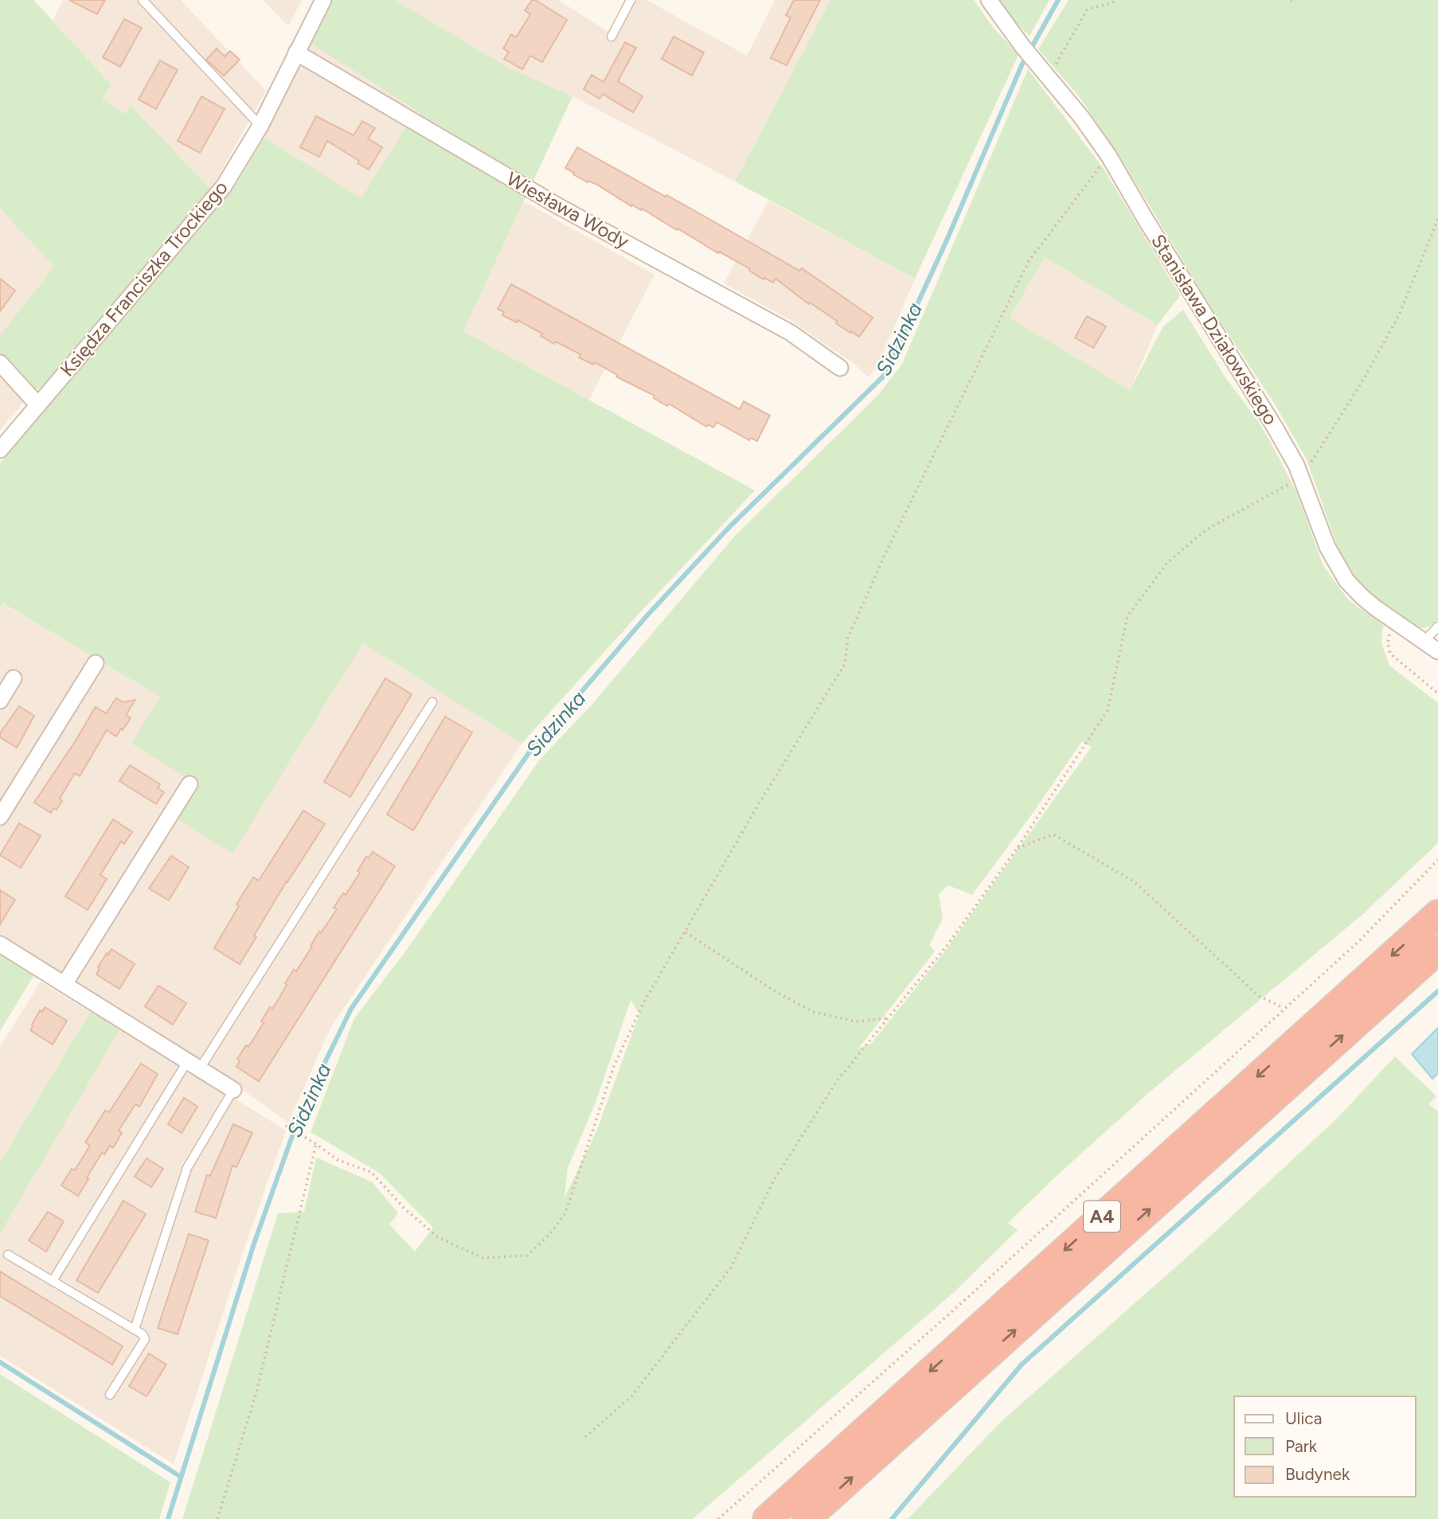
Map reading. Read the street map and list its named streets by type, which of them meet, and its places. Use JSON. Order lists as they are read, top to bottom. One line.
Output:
{"streets":{"highway":["A4"],"street":["Wiesława Wody","Księdza Franciszka Trockiego","Stanisława Działowskiego"]},"crossings":[["Wiesława Wody","Księdza Franciszka Trockiego"]],"water":["Sidzinka"],"legend":["Ulica","Park","Budynek"]}
